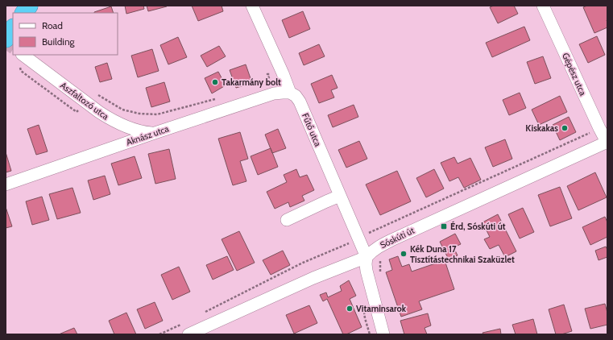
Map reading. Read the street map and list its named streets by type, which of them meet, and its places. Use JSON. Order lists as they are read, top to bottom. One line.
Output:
{"streets":{"street":["Gépész utca","Aszfaltozó utca","Fűtő utca","Aknász utca","Sóskúti út"]},"crossings":[["Gépész utca","Sóskúti út"],["Aszfaltozó utca","Aknász utca"],["Fűtő utca","Aknász utca"],["Fűtő utca","Sóskúti út"]],"places":{"other":["Takarmány bolt","Kiskakas","Kék Duna 17 Tisztítástechnikai Szaküzlet","Vitaminsarok"],"transit":["Érd, Sóskúti út"]},"legend":["Road","Building"]}
